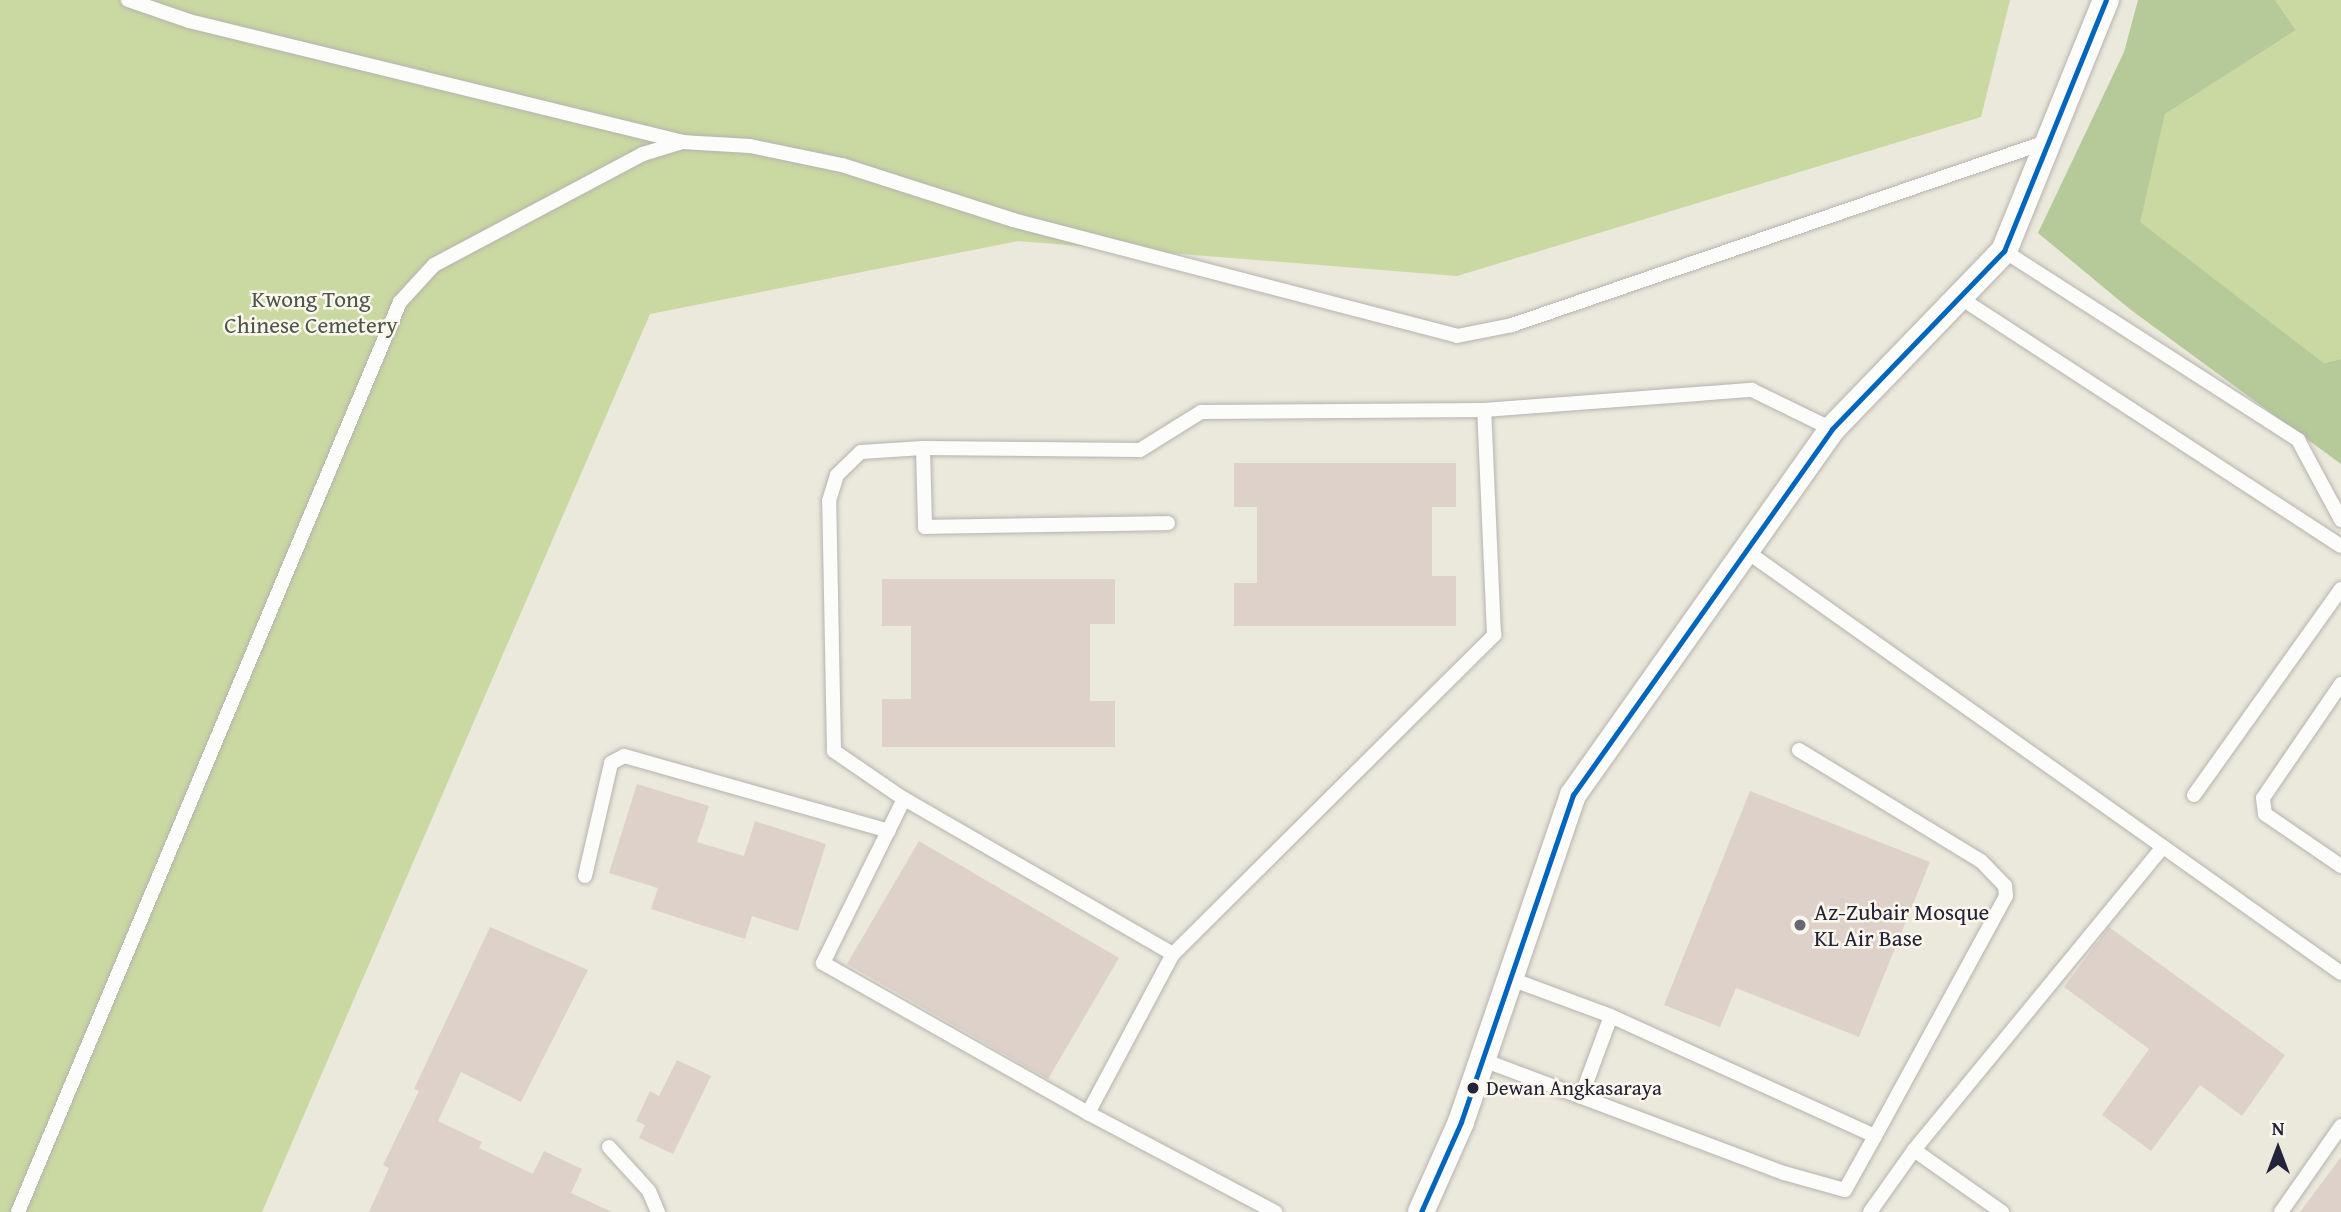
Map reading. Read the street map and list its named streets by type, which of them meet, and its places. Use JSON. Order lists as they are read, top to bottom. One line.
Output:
{"parks":["Kwong Tong Chinese Cemetery"],"places":["Az-Zubair Mosque KL Air Base","Dewan Angkasaraya"],"north":"top"}
